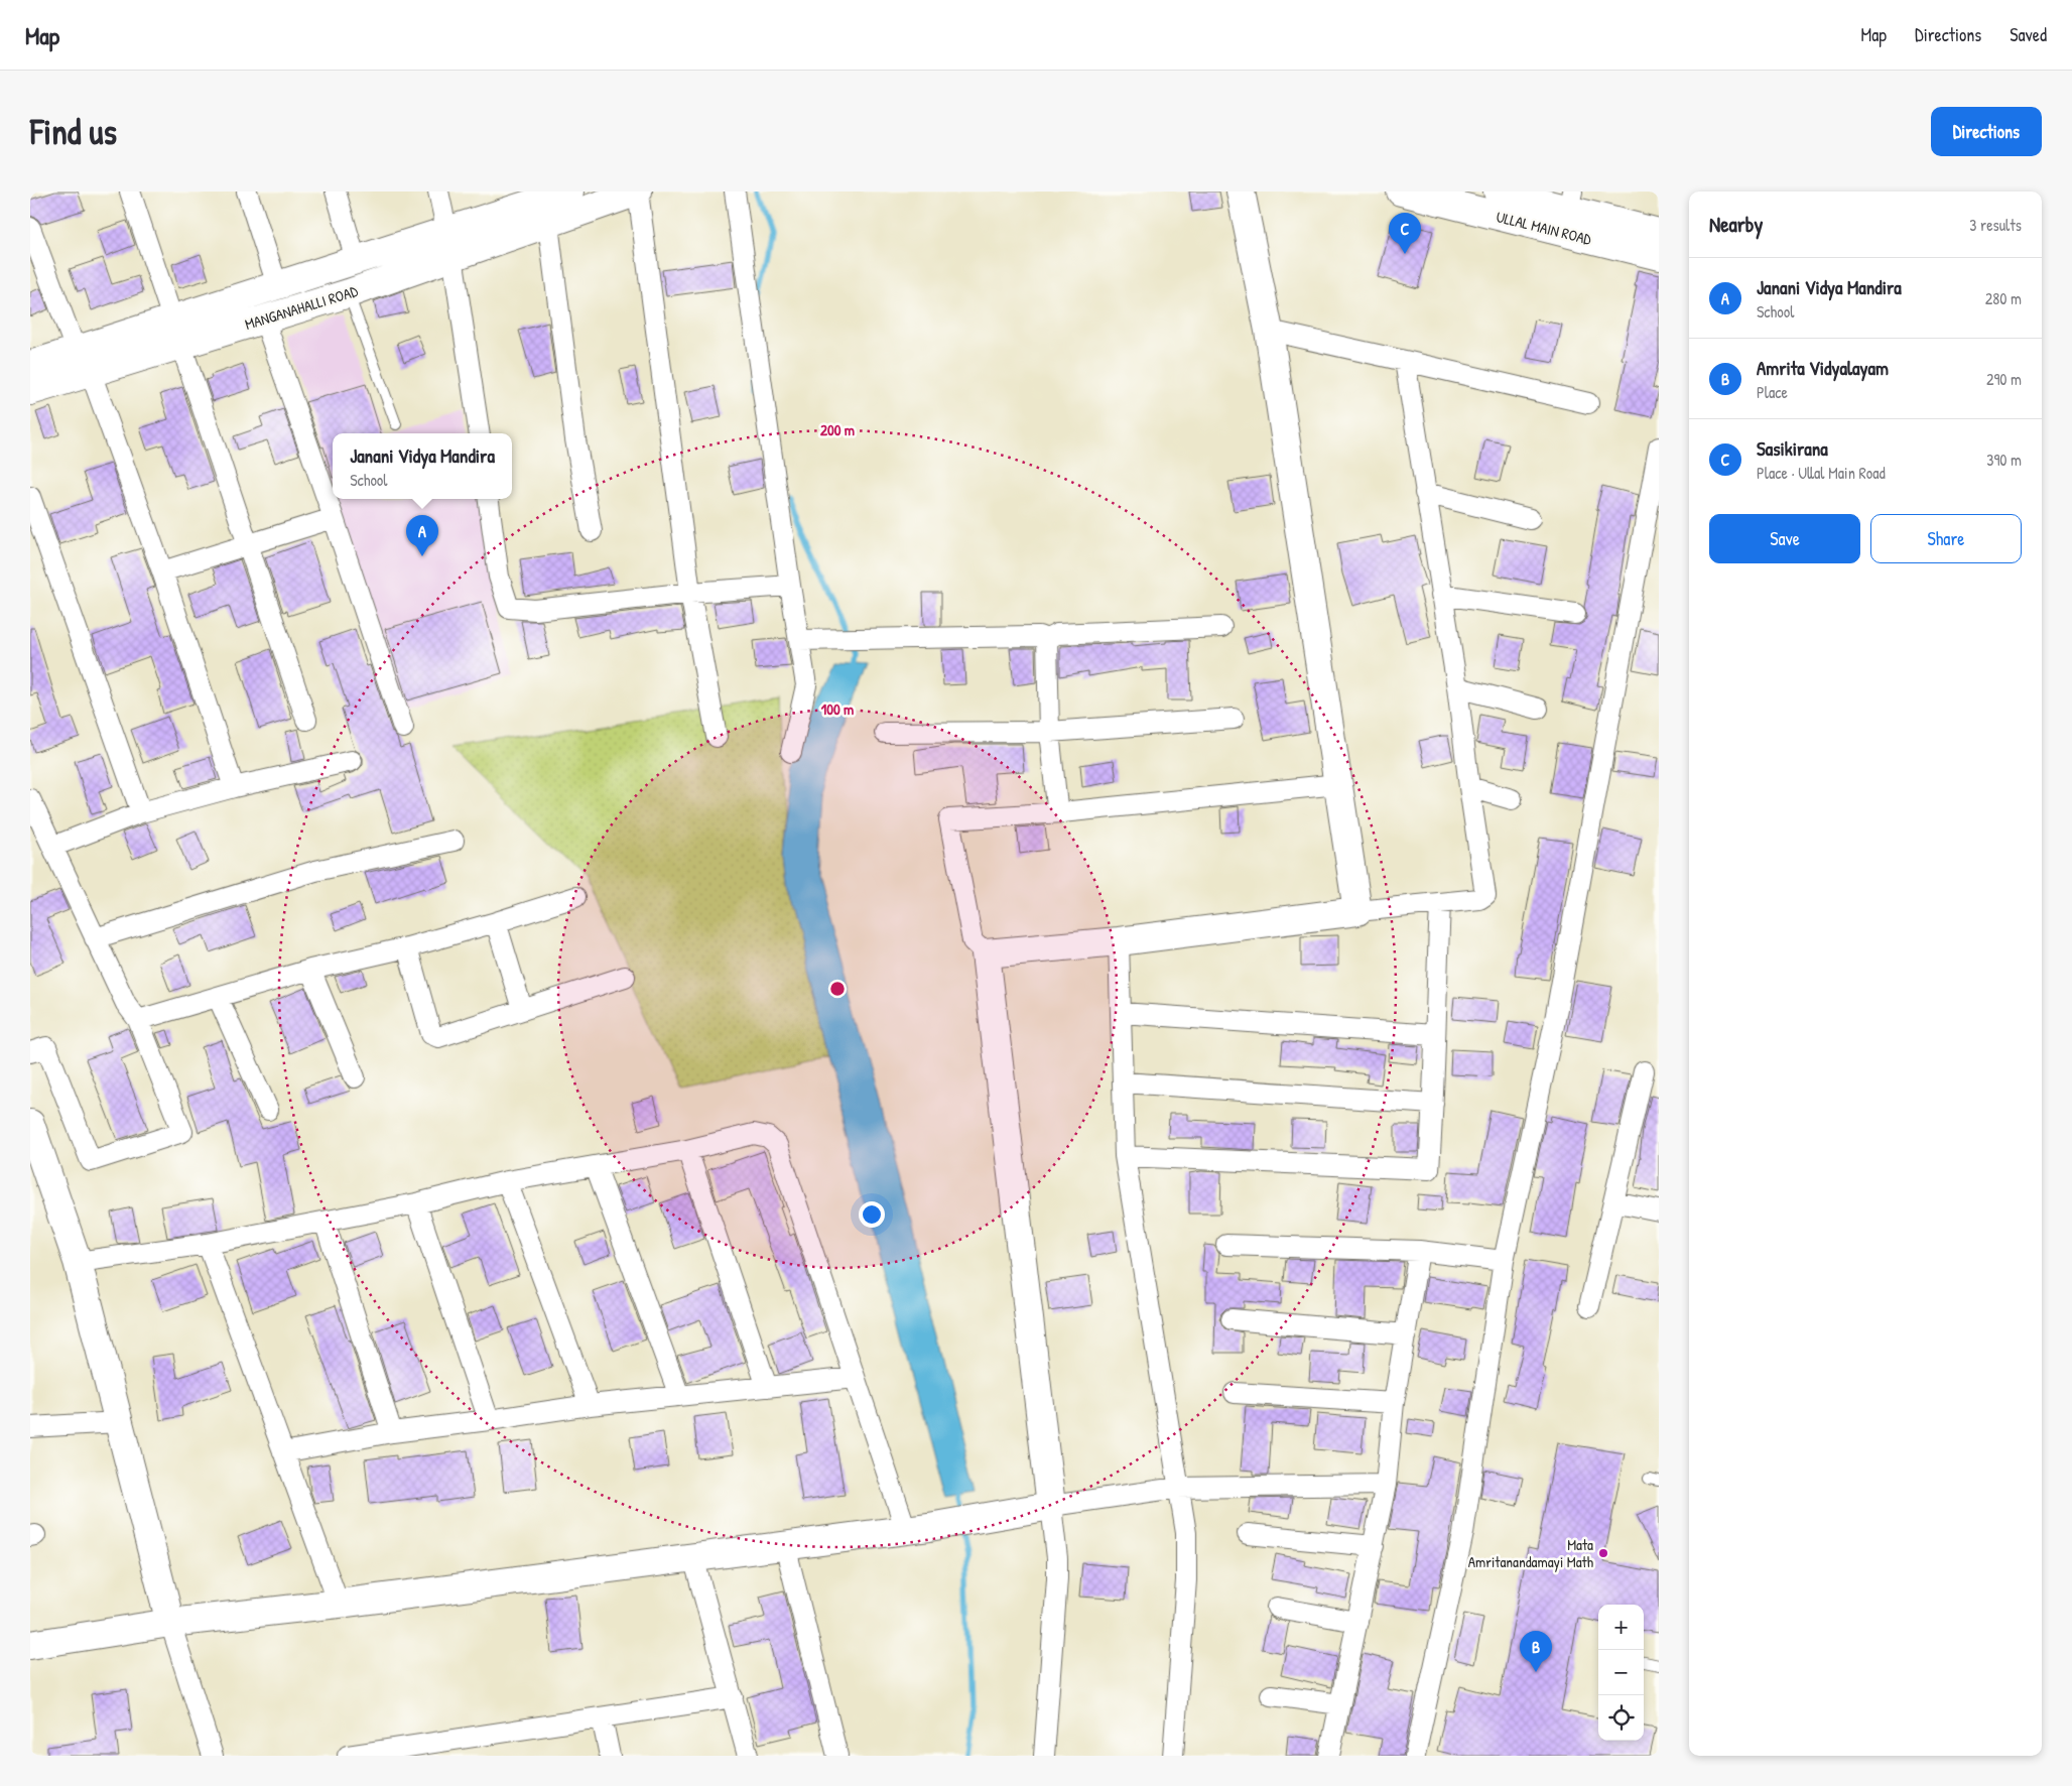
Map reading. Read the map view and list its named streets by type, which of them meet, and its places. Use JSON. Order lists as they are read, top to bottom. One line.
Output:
{"streets":{"street":["ULLAL MAIN ROAD","MANGANAHALLI ROAD"]},"places":["Mata Amritanandamayi Math"],"page":{"header":"Map","nav":["Map","Directions","Saved"],"buttons":["Directions",["Save","Share"]],"title":"Find us","heading":["Nearby","3 results"],"pins":["C","A","B"],"list":[{"mark":"A","name":"Janani Vidya Mandira","note":"School","value":"280 m"},{"mark":"B","name":"Amrita Vidyalayam","note":"Place","value":"290 m"},{"mark":"C","name":"Sasikirana","note":"Place · Ullal Main Road","value":"390 m"}],"popup":["Janani Vidya Mandira","School"],"map_buttons":["+","−"]},"rings":["200 m","100 m"]}
